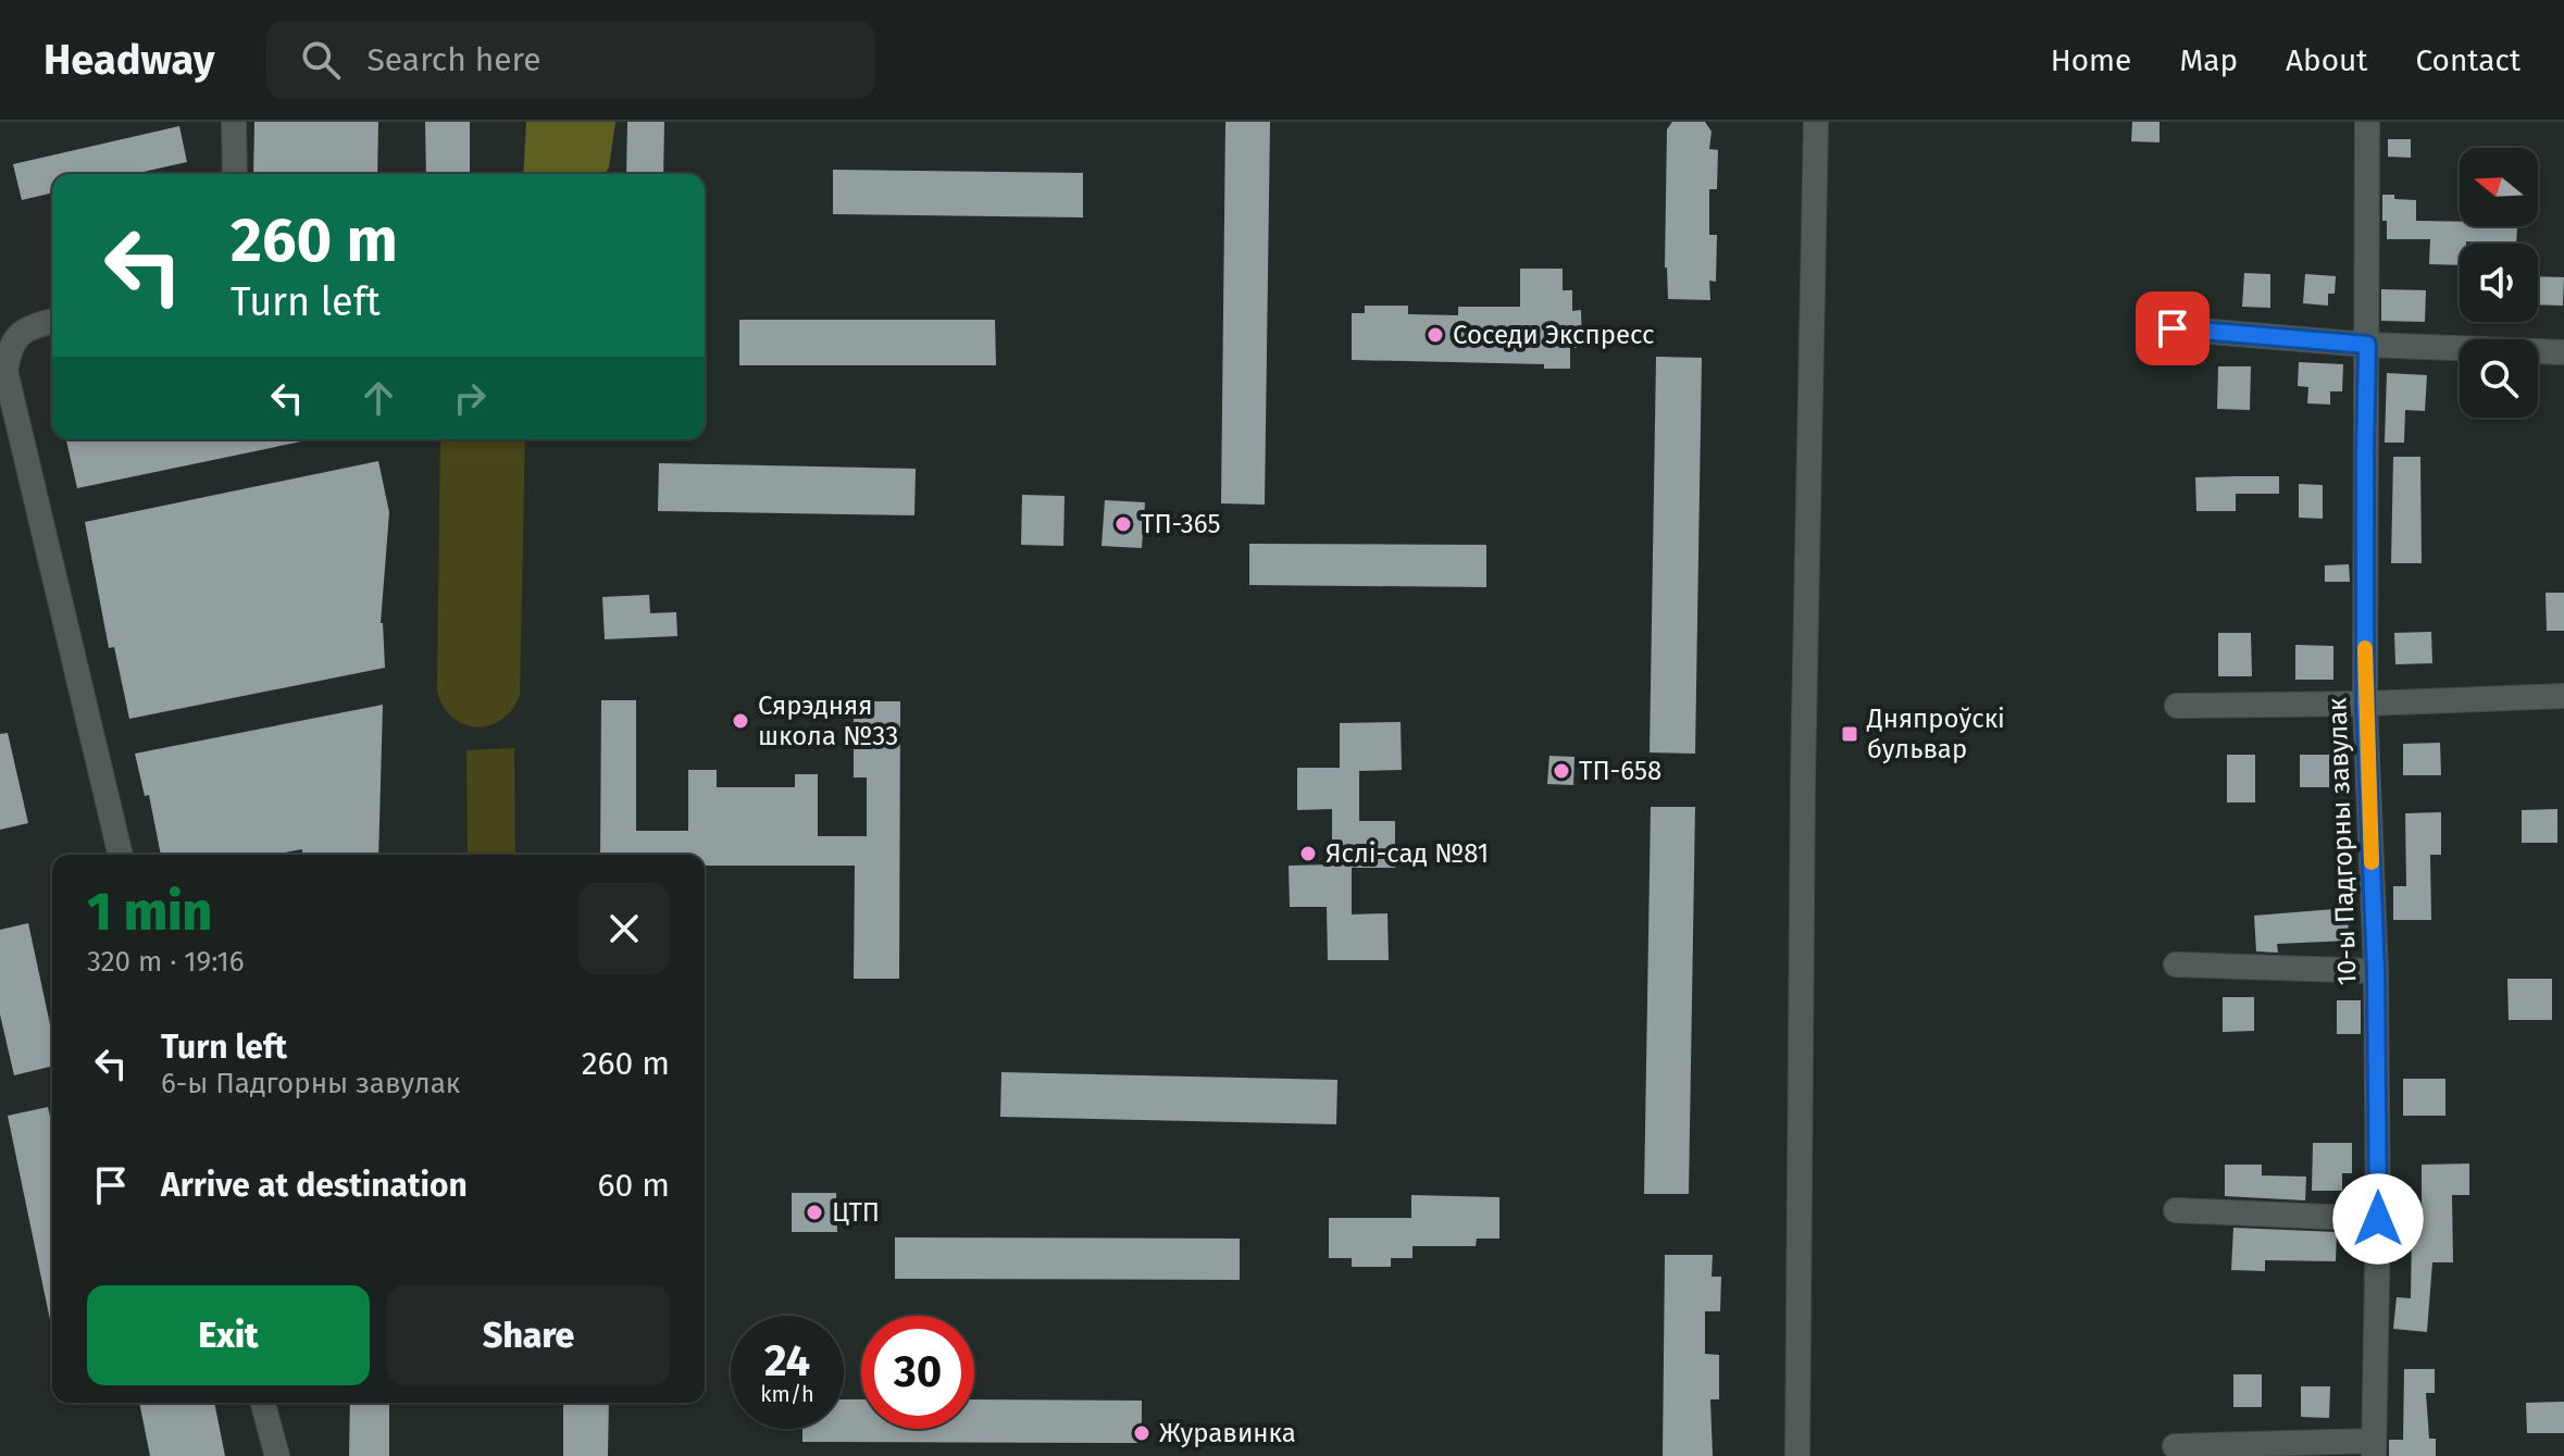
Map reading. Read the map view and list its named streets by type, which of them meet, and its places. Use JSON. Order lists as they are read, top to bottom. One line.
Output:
{"streets":{"street":["10-ы Падгорны завулак"]},"places":{"other":["Соседи Экспресс","ТП-365","Сярэдняя школа №33","ТП-658","Яслі-сад №81","ЦТП","Журавинка"],"transit":["Дняпроўскі бульвар"]},"north":"left","page":{"header":"Headway","search":"Search here","nav":["Home","Map","About","Contact"],"turn":["260 m","Turn left"],"heading":["1 min","320 m · 19:16"],"list":[{"name":"Turn left","note":"6-ы Падгорны завулак","value":"260 m"},{"name":"Arrive at destination","value":"60 m"}],"buttons":["Exit","Share"],"speed":"24 km/h","limit":"30"}}
